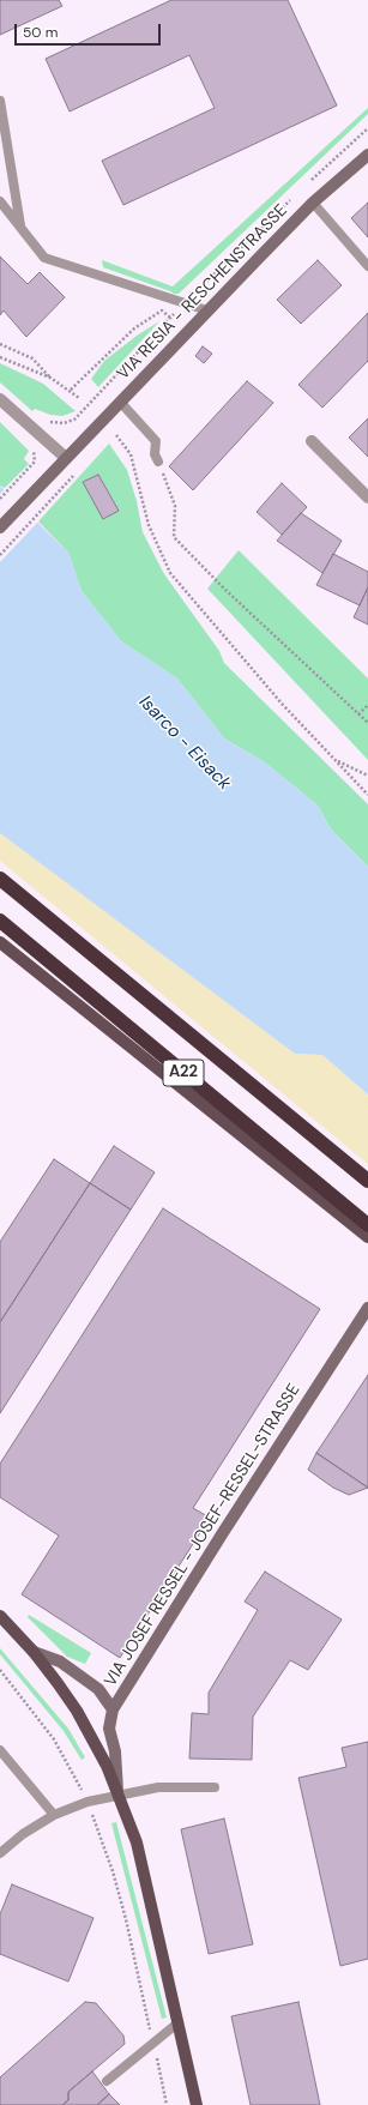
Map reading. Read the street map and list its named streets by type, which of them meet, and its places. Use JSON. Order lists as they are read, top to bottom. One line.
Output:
{"streets":{"highway":["A22"],"main road":["VIA RESIA - RESCHENSTRASSE","VIA JOSEF RESSEL - JOSEF-RESSEL-STRASSE"]},"water":["Isarco - Eisack"],"scale_bar":"50 m"}
